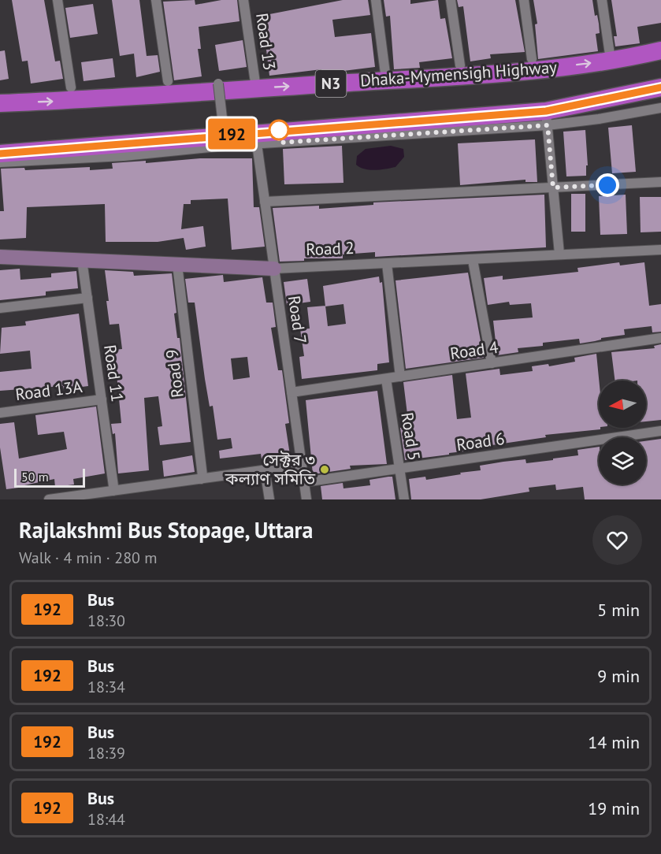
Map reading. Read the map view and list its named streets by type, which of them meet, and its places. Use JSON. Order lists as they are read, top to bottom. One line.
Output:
{"streets":{"highway":["Dhaka-Mymensigh Highway","N3"],"street":["Road 13","Road 2","Road 7","Road 4","Road 11","Road 9","Road 13A","Road 5","Road 6"]},"crossings":[["Road 13","Dhaka-Mymensigh Highway"],["Road 2","Road 7"],["Road 2","Road 11"],["Road 2","Road 9"],["Road 7","Road 4"],["Road 7","Road 6"],["Road 4","Road 5"],["Road 11","Road 13A"],["Road 5","Road 6"]],"places":["সেক্টর ৩ কল্যাণ সমিতি"],"lines":["bus line 192"],"scale_bar":"50 m","north":"left","page":{"on_map":"192","scale":"50 m","heading":["Rajlakshmi Bus Stopage, Uttara","Walk · 4 min · 280 m"],"list":[{"mark":"192","name":"Bus","note":"18:30","value":"5 min"},{"mark":"192","name":"Bus","note":"18:34","value":"9 min"},{"mark":"192","name":"Bus","note":"18:39","value":"14 min"},{"mark":"192","name":"Bus","note":"18:44","value":"19 min"}]}}
